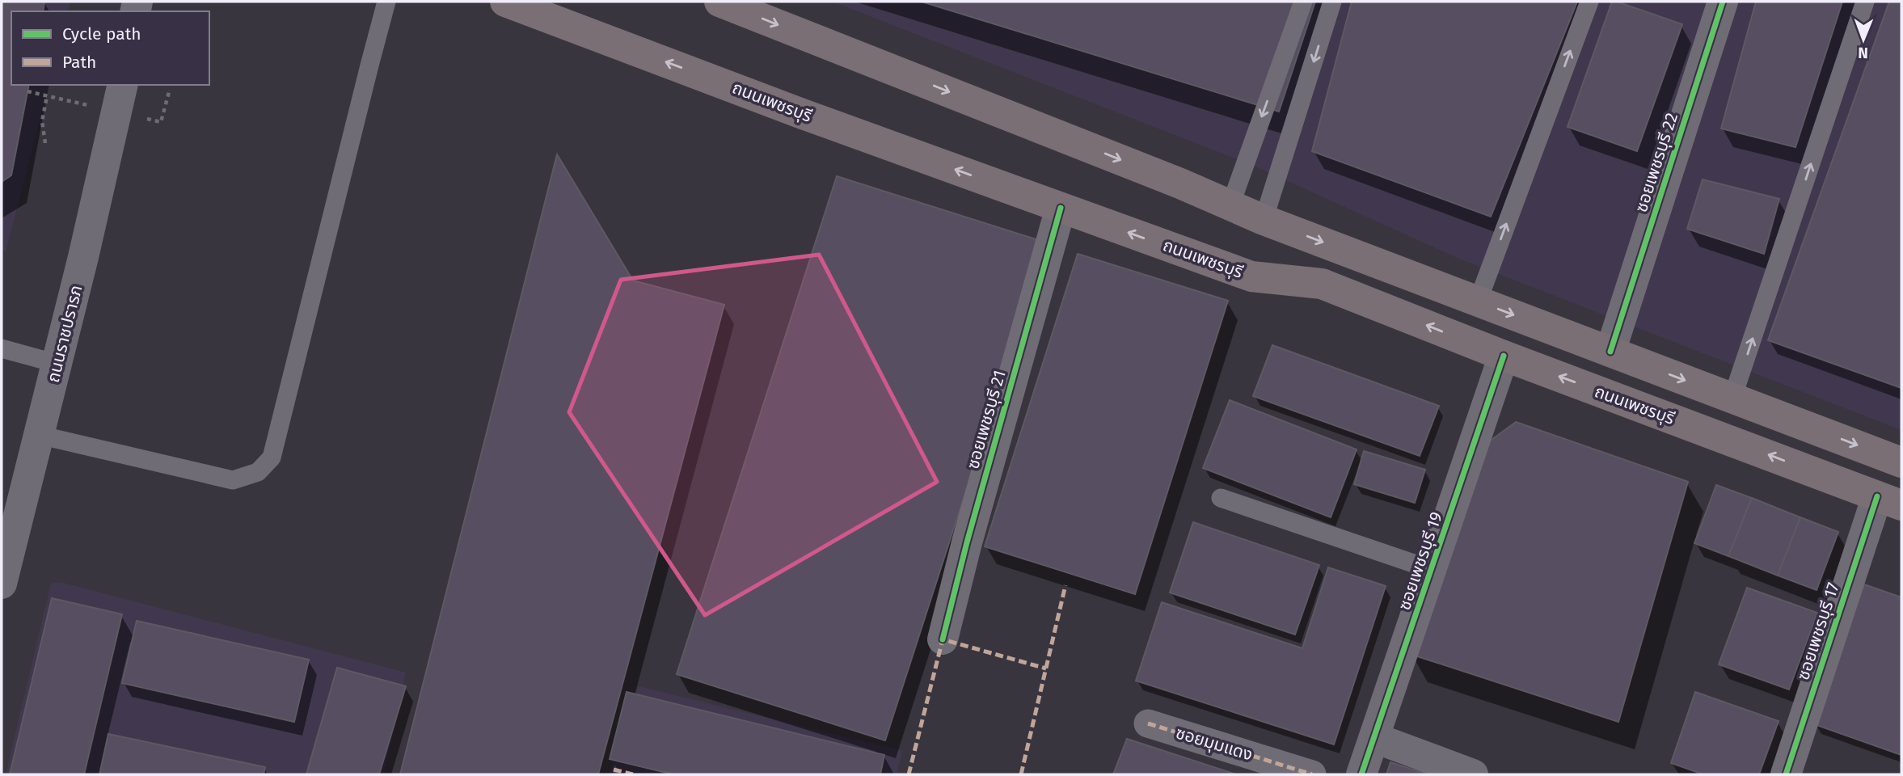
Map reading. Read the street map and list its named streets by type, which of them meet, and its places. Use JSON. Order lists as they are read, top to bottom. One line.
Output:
{"streets":{"main road":["ถนนเพชรบุรี"],"street":["ซอยเพชรบุรี 22","ถนนราชปรารภ","ซอยเพชรบุรี 21","ซอยเพชรบุรี 19","ซอยเพชรบุรี 17","ซอยมุมแดง"]},"crossings":[["ถนนเพชรบุรี","ซอยเพชรบุรี 21"],["ถนนเพชรบุรี","ซอยเพชรบุรี 19"],["ถนนเพชรบุรี","ซอยเพชรบุรี 17"]],"legend":["Cycle path","Path"],"north":"bottom"}
